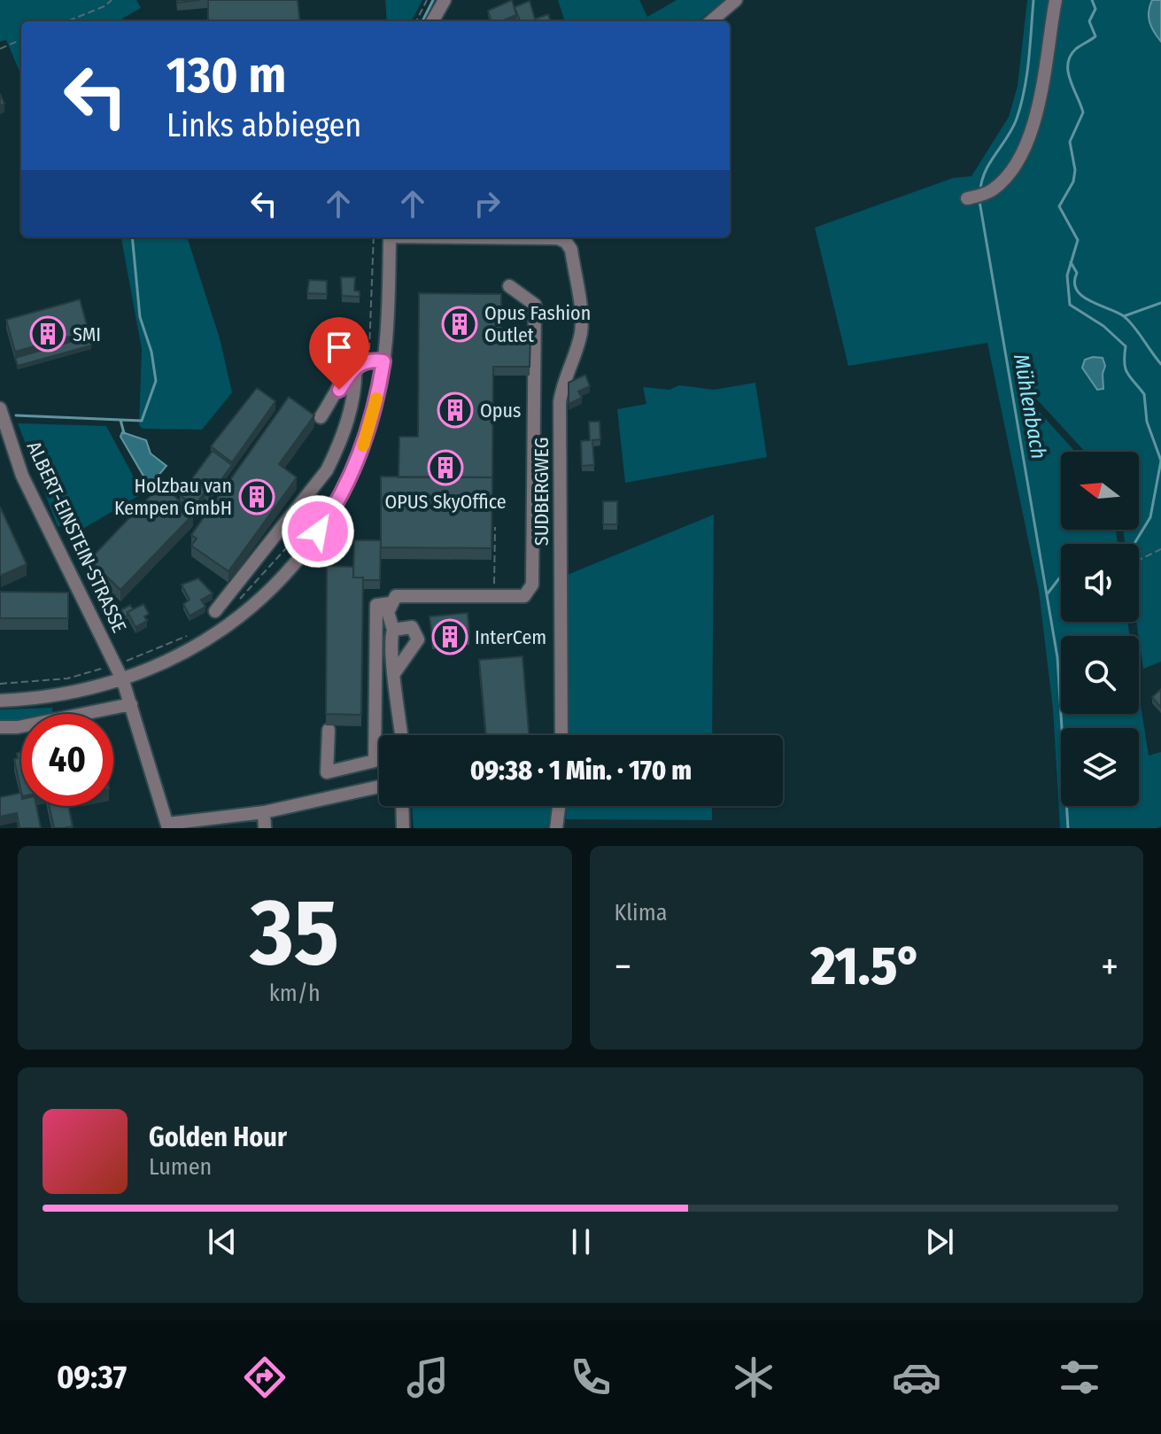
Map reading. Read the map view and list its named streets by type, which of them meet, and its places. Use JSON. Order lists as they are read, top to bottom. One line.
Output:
{"streets":{"street":["SUDBERGWEG","ALBERT-EINSTEIN-STRASSE"]},"water":["Mühlenbach"],"places":{"building":["Opus Fashion Outlet","SMI","Opus","OPUS SkyOffice","Holzbau van Kempen GmbH","InterCem"]},"north":"left","page":{"turn":["130 m","Links abbiegen"],"limit":"40","trip":"09:38 · 1 Min. · 170 m","tile":[["35","km/h"],"Klima"],"heat":["−","21.5°","+"],"song":["Golden Hour","Lumen"],"tabs":"09:37"}}
